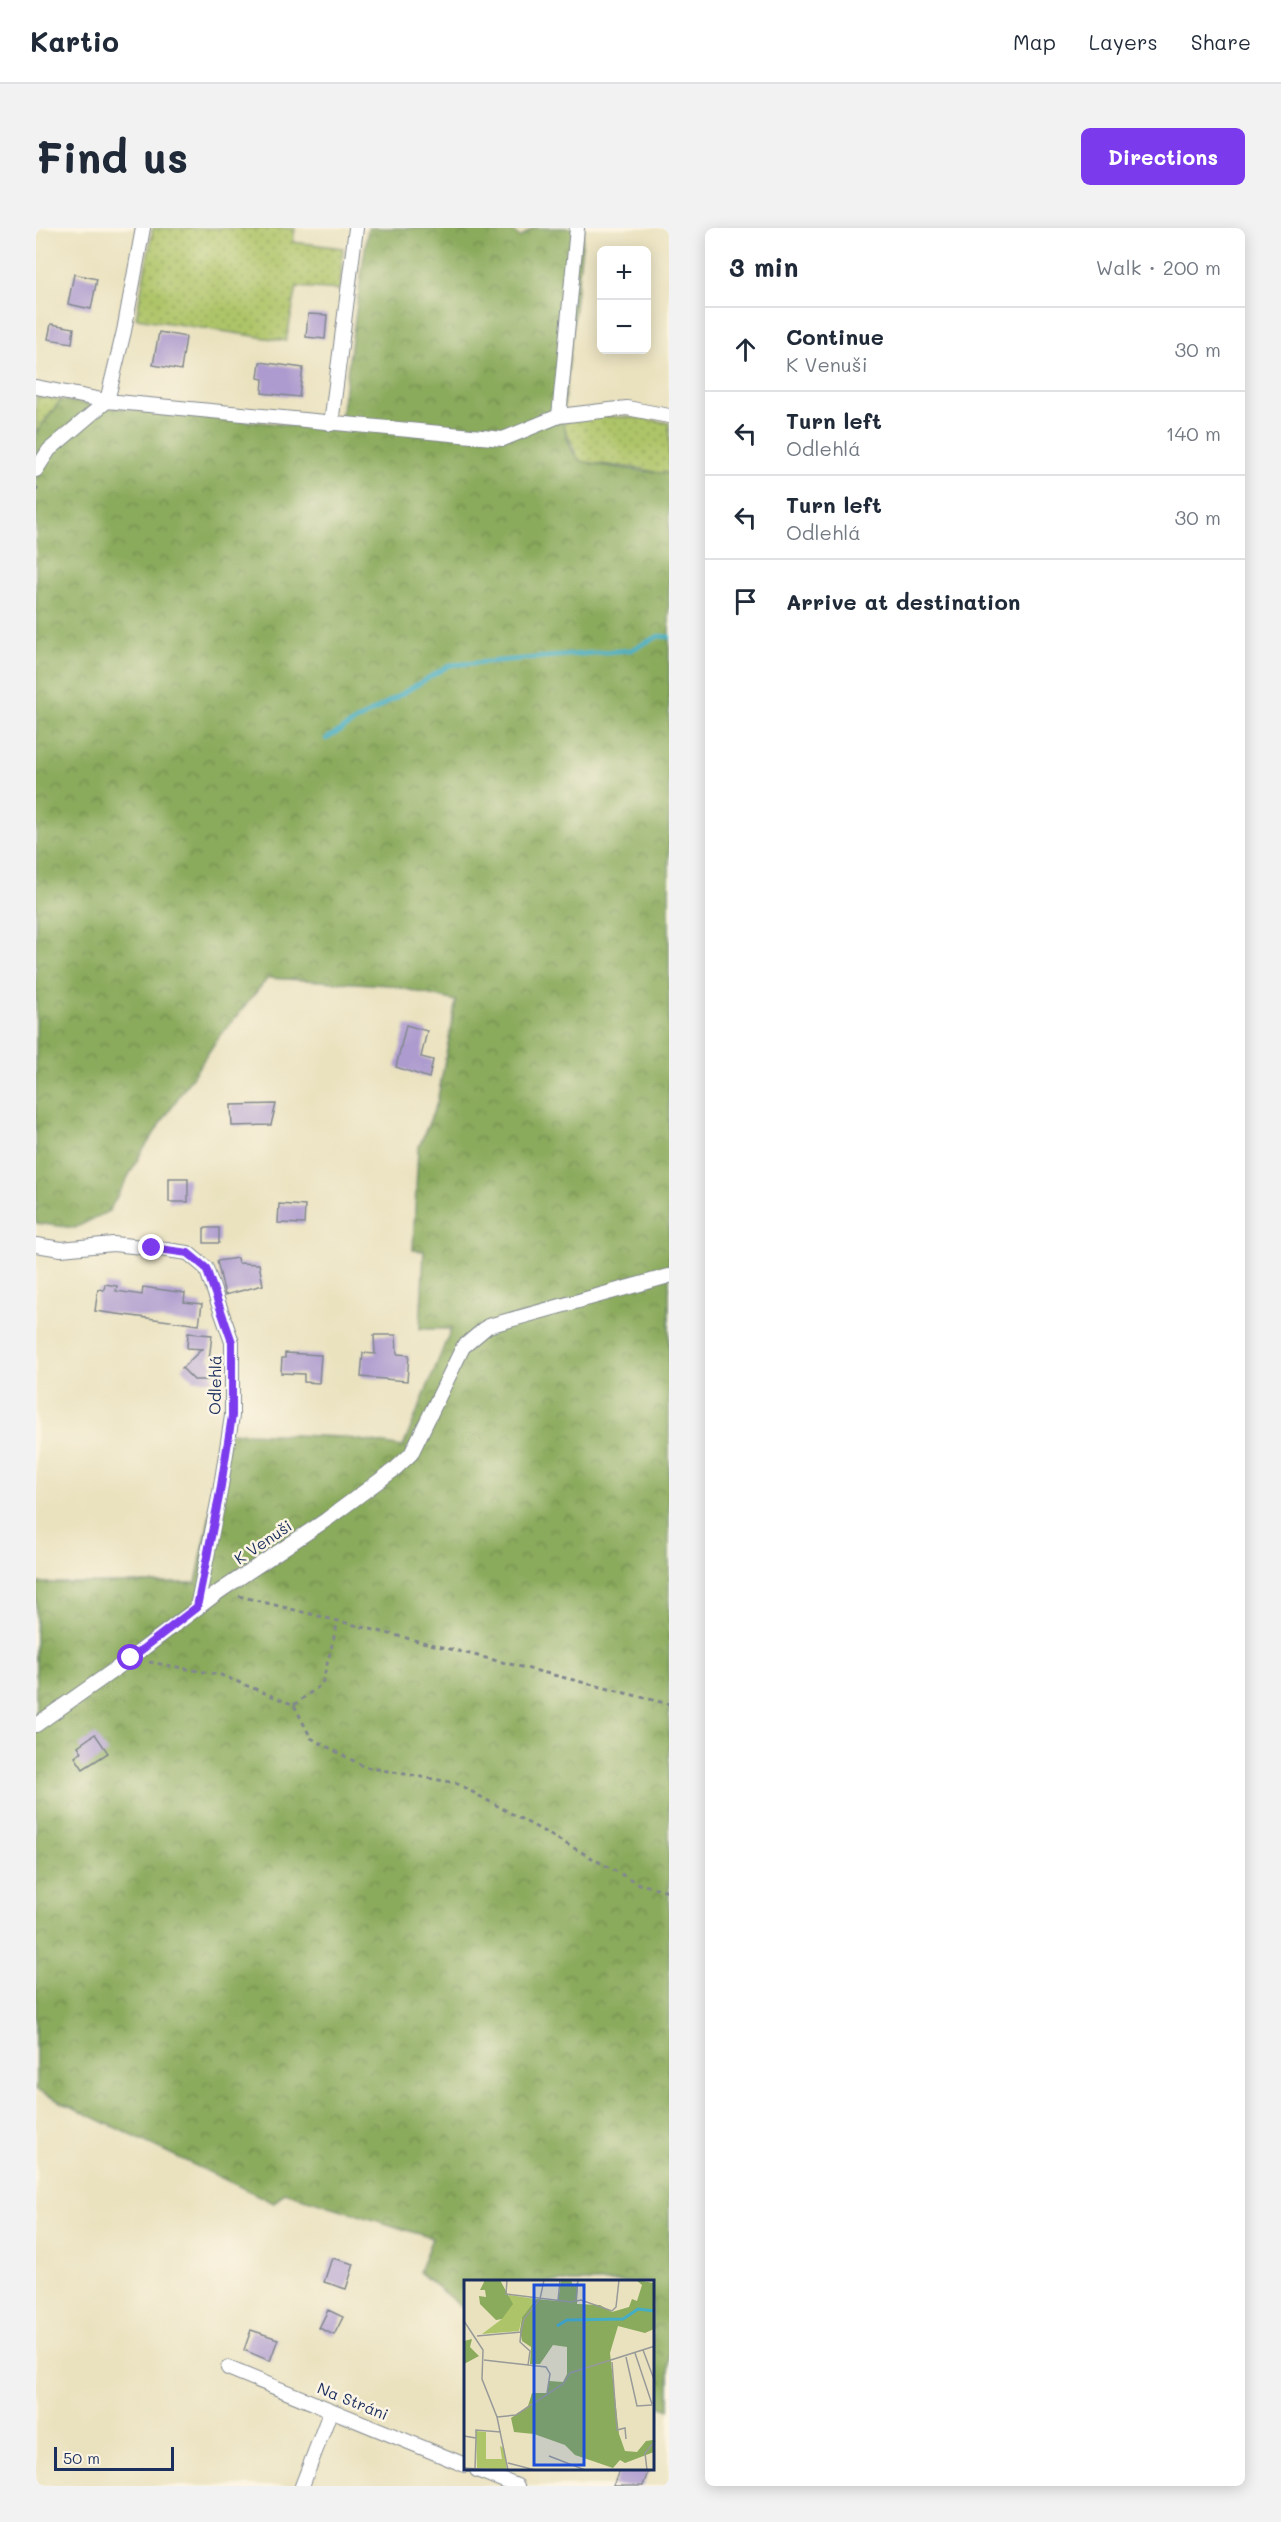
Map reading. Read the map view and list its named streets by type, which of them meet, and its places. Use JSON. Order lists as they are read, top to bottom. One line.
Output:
{"streets":{"street":["Odlehlá","K Venuši","Na Stráni"]},"crossings":[["Odlehlá","K Venuši"]],"scale_bar":"50 m","page":{"header":"Kartio","nav":["Map","Layers","Share"],"buttons":"Directions","title":"Find us","heading":["3 min","Walk · 200 m"],"map_buttons":["+","−"],"list":[["Continue","K Venuši","30 m"],["Turn left","Odlehlá","140 m"],["Turn left","Odlehlá","30 m"],"Arrive at destination"],"scale":"50 m"}}
